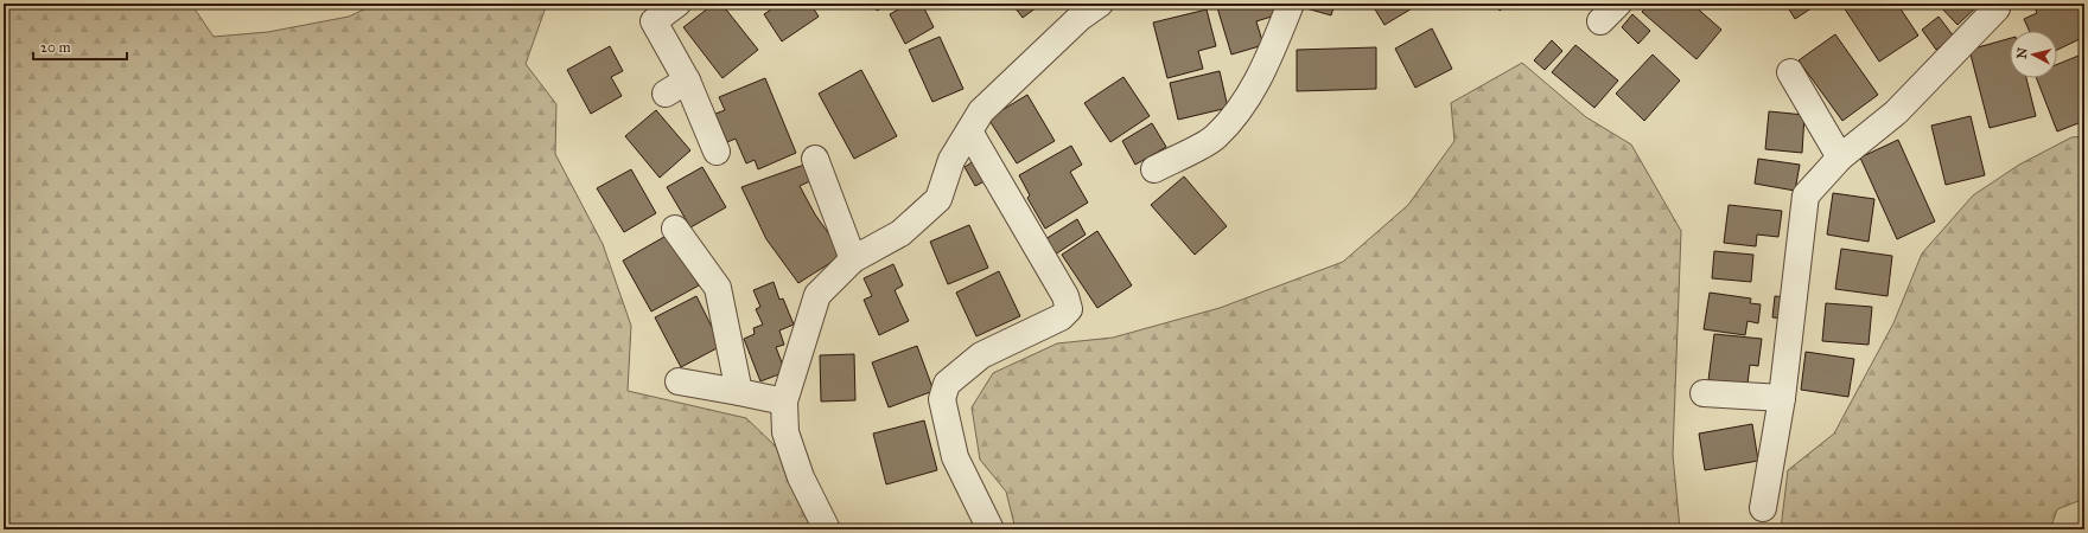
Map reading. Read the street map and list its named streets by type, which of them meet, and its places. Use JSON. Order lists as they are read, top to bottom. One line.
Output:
{"scale_bar":"20 m","north":"left"}
